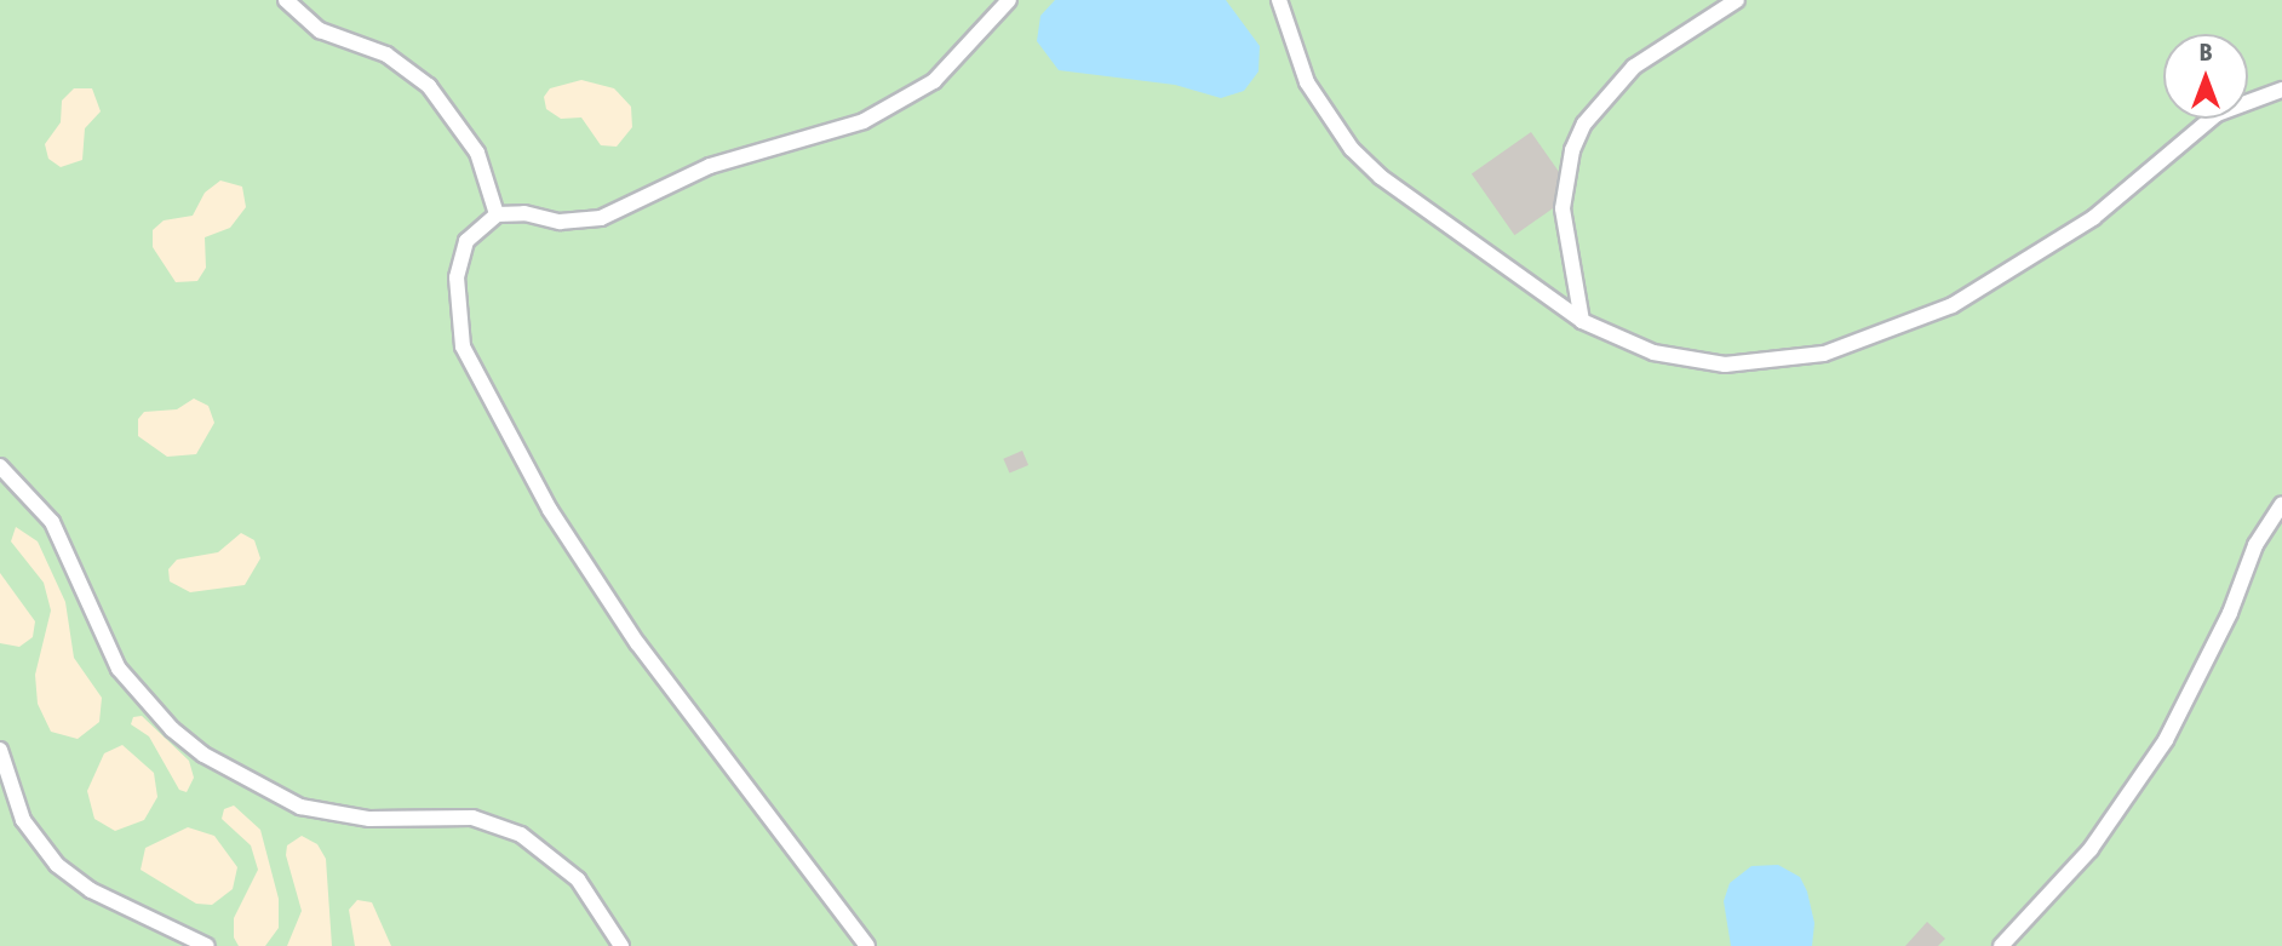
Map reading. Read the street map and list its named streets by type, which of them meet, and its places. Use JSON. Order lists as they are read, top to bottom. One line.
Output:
{"north":"top"}
